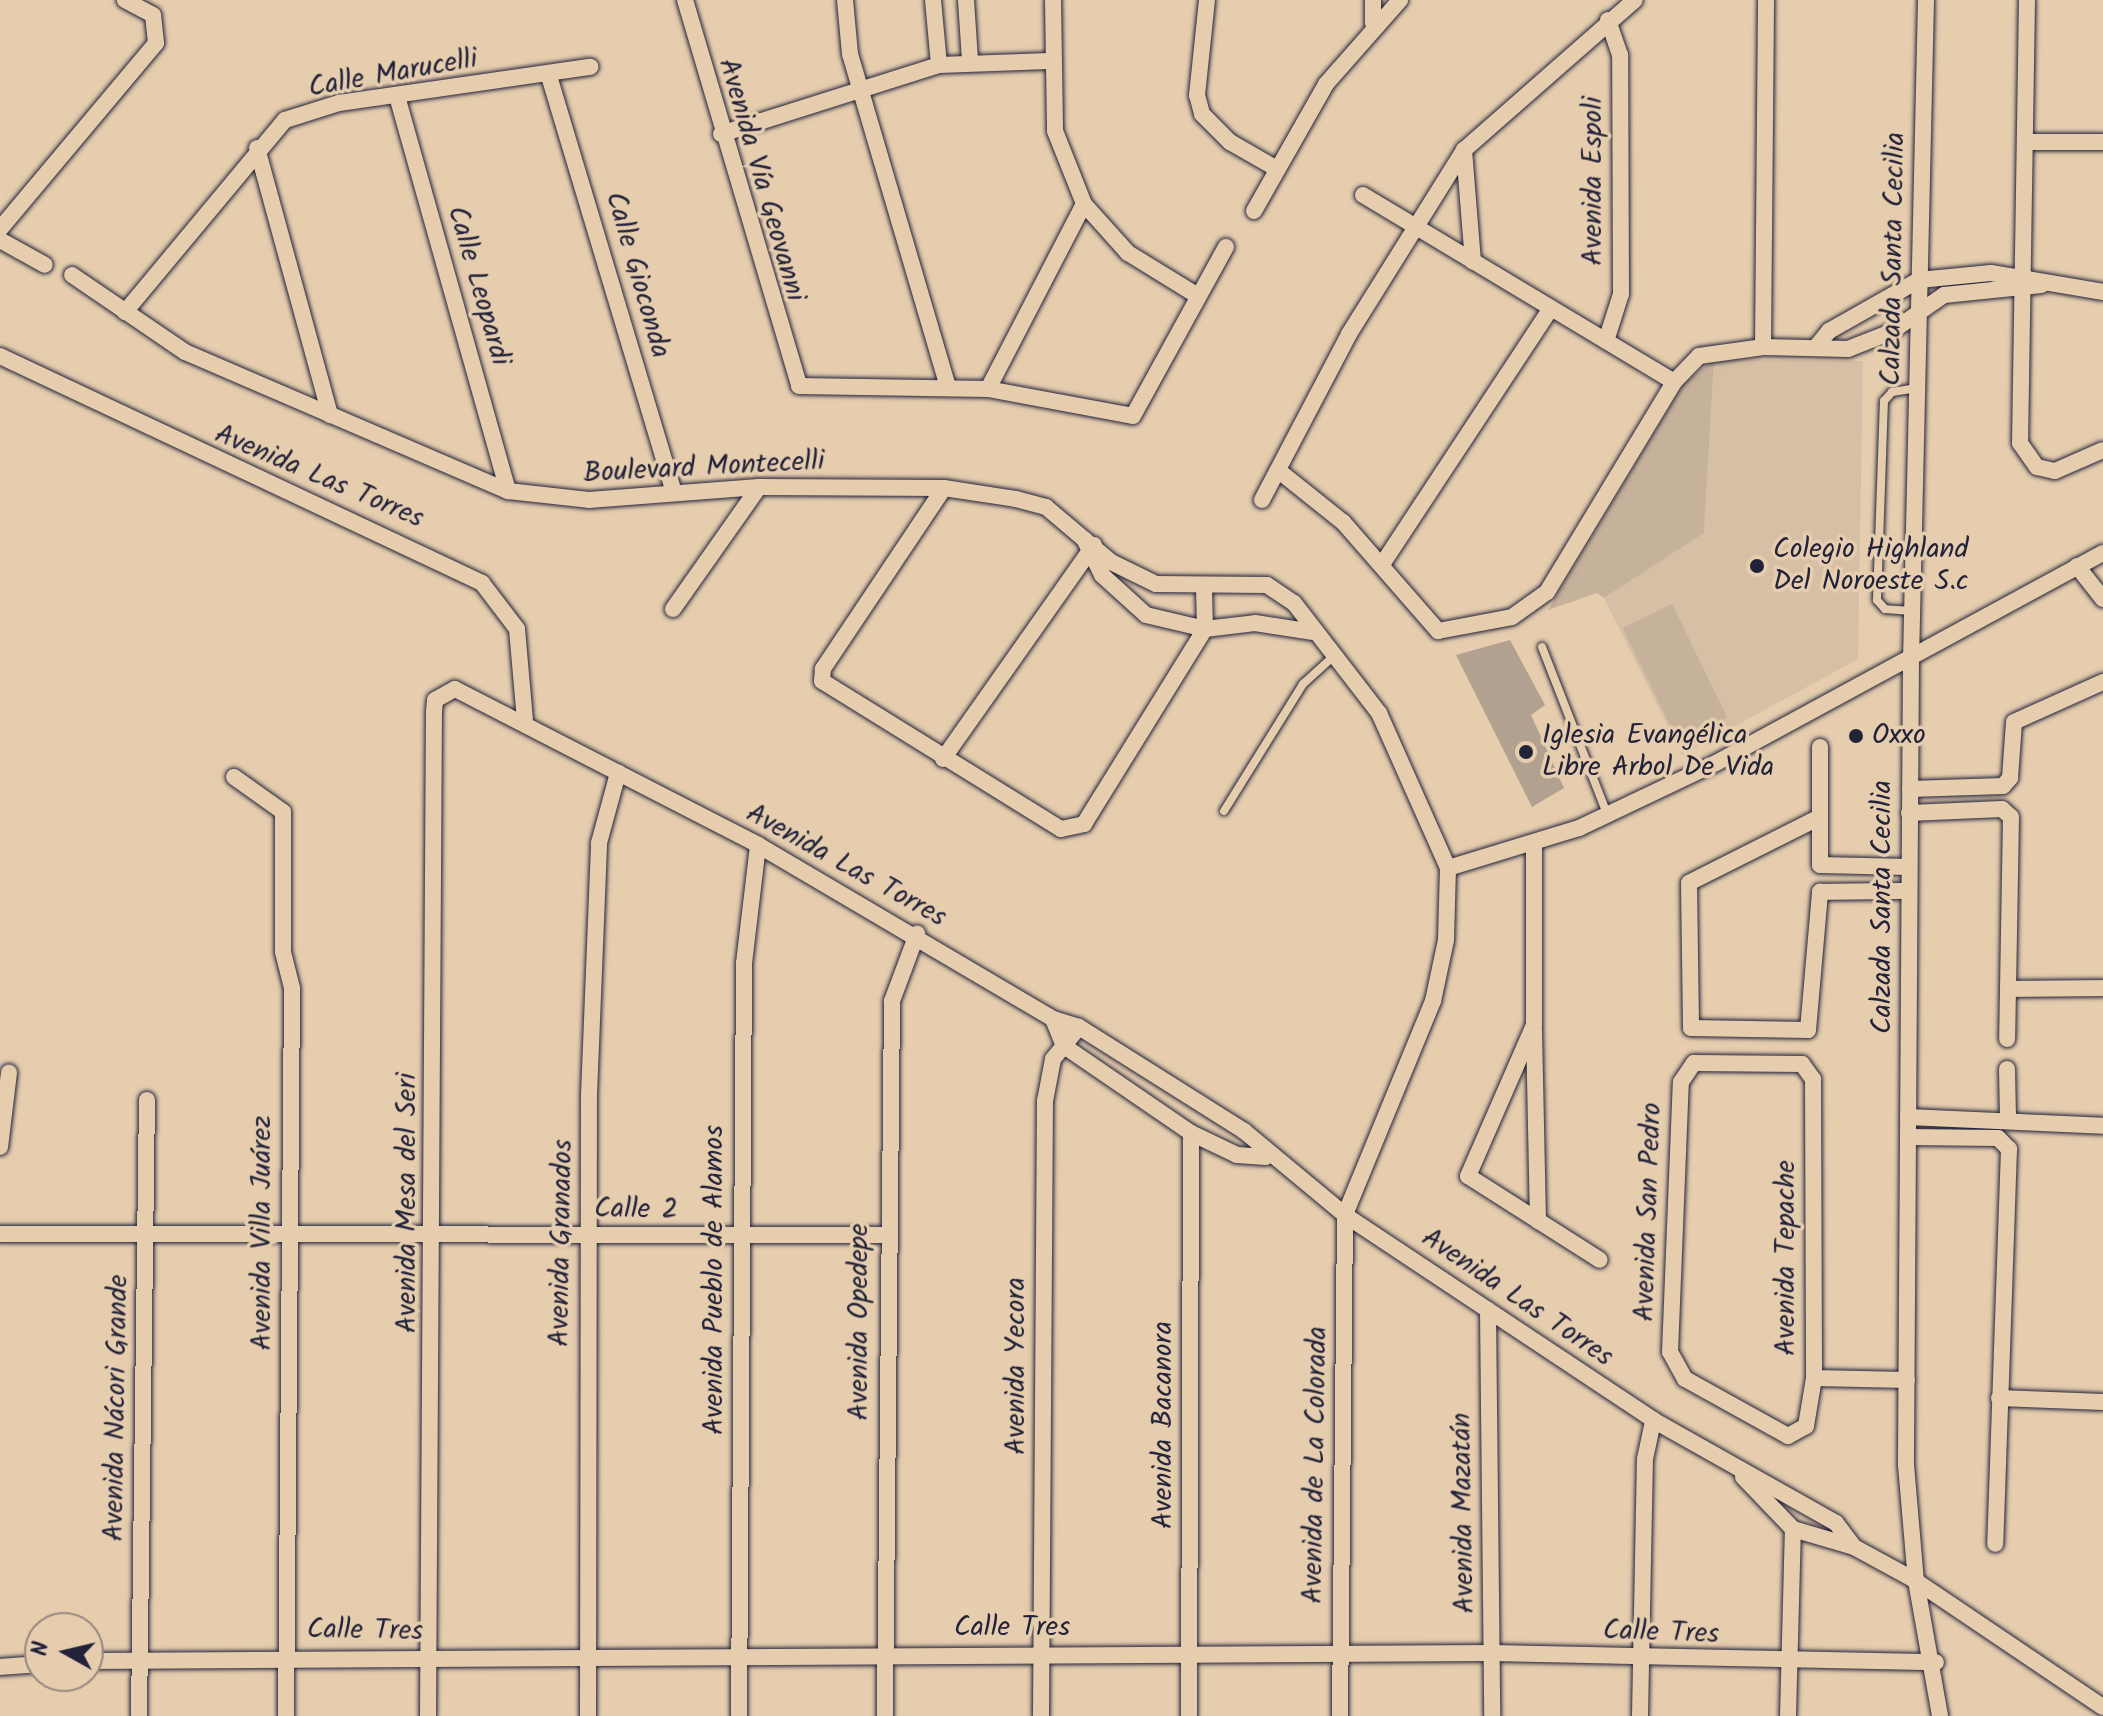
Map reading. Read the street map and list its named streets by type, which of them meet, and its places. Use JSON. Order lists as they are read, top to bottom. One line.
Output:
{"streets":{"street":["Calle Marucelli","Avenida Vía Geovanni","Avenida Espoli","Calzada Santa Cecilia","Calle Gioconda","Calle Leopardi","Boulevard Montecelli","Avenida Las Torres","Avenida Mesa del Seri","Calle 2","Avenida San Pedro","Avenida Villa Juárez","Avenida Granados","Avenida Tepache","Avenida Pueblo de Alamos","Avenida Opedepe","Avenida Yecora","Avenida Nácori Grande","Avenida Bacanora","Avenida de La Colorada","Avenida Mazatán","Calle Tres"]},"crossings":[["Calle Marucelli","Calle Gioconda"],["Calle Marucelli","Calle Leopardi"],["Calle Marucelli","Boulevard Montecelli"],["Calzada Santa Cecilia","Avenida Las Torres"],["Calzada Santa Cecilia","Calle Tres"],["Calle Gioconda","Boulevard Montecelli"],["Calle Leopardi","Boulevard Montecelli"],["Avenida Las Torres","Avenida Mesa del Seri"],["Avenida Las Torres","Avenida Granados"],["Avenida Las Torres","Avenida Pueblo de Alamos"],["Avenida Las Torres","Avenida Opedepe"],["Avenida Las Torres","Avenida Yecora"],["Avenida Las Torres","Avenida Bacanora"],["Avenida Las Torres","Avenida de La Colorada"],["Avenida Las Torres","Avenida Mazatán"],["Avenida Mesa del Seri","Calle 2"],["Avenida Mesa del Seri","Calle Tres"],["Calle 2","Avenida Villa Juárez"],["Calle 2","Avenida Granados"],["Calle 2","Avenida Pueblo de Alamos"],["Calle 2","Avenida Opedepe"],["Calle 2","Avenida Nácori Grande"],["Avenida San Pedro","Avenida Tepache"],["Avenida Villa Juárez","Calle Tres"],["Avenida Granados","Calle Tres"],["Avenida Pueblo de Alamos","Calle Tres"],["Avenida Opedepe","Calle Tres"],["Avenida Yecora","Calle Tres"],["Avenida Nácori Grande","Calle Tres"],["Avenida Bacanora","Calle Tres"],["Avenida de La Colorada","Calle Tres"],["Avenida Mazatán","Calle Tres"]],"places":["Colegio Highland Del Noroeste S.c","Oxxo","Iglesia Evangélica Libre Arbol De Vida"],"north":"left"}
